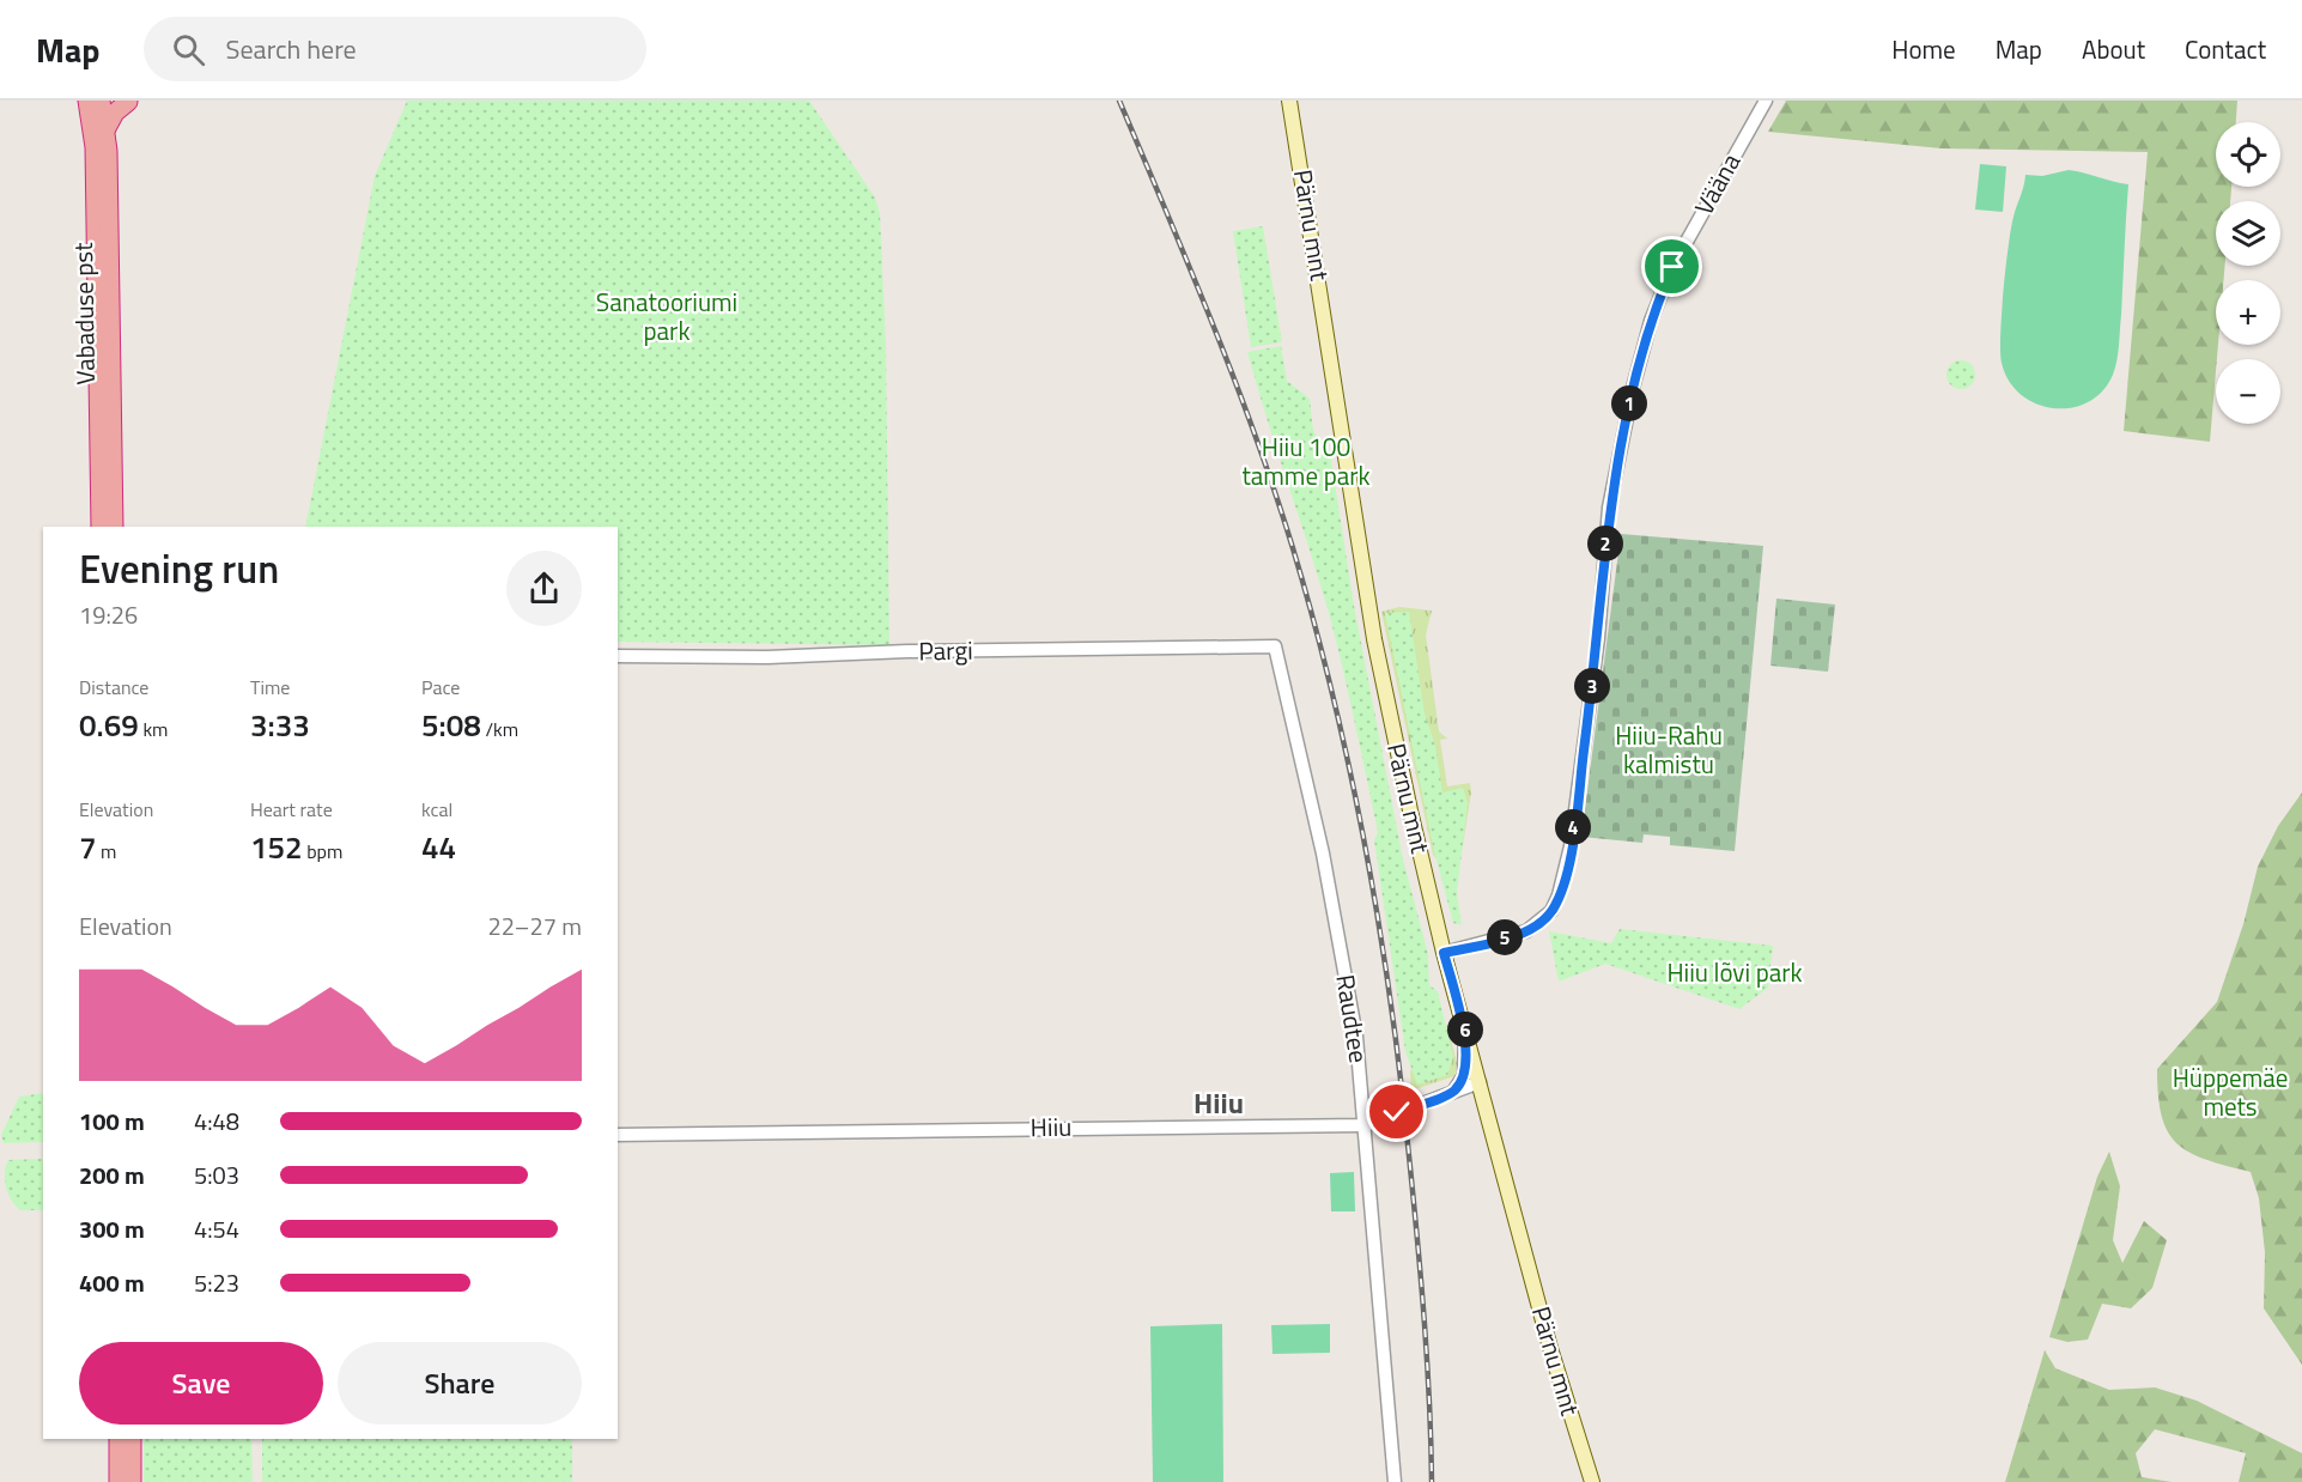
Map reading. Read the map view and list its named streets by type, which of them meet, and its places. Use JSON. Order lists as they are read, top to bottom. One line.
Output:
{"streets":{"highway":["Vabaduse pst"],"main road":["Pärnu mnt"],"street":["Vääna","Pargi","Raudtee","Hiiu"]},"crossings":[["Vääna","Pärnu mnt"],["Pärnu mnt","Hiiu"],["Pargi","Raudtee"],["Raudtee","Hiiu"]],"districts":["Hiiu"],"parks":["Sanatooriumi park","Hiiu 100 tamme park","Hiiu-Rahu kalmistu","Hiiu lõvi park","Hüppemäe mets"],"page":{"header":"Map","search":"Search here","nav":["Home","Map","About","Contact"],"map_buttons":["+","−"],"pins":["1","2","3","4","5","6"],"heading":["Evening run","19:26"],"stats":[["Distance","0.69 km"],["Time","3:33"],["Pace","5:08 /km"],["Elevation","7 m"],["Heart rate","152 bpm"],["kcal","44"]],"chart":["Elevation","22–27 m"],"list":[{"name":"100 m","note":"4:48"},{"name":"200 m","note":"5:03"},{"name":"300 m","note":"4:54"},{"name":"400 m","note":"5:23"}],"buttons":["Save","Share"]}}
